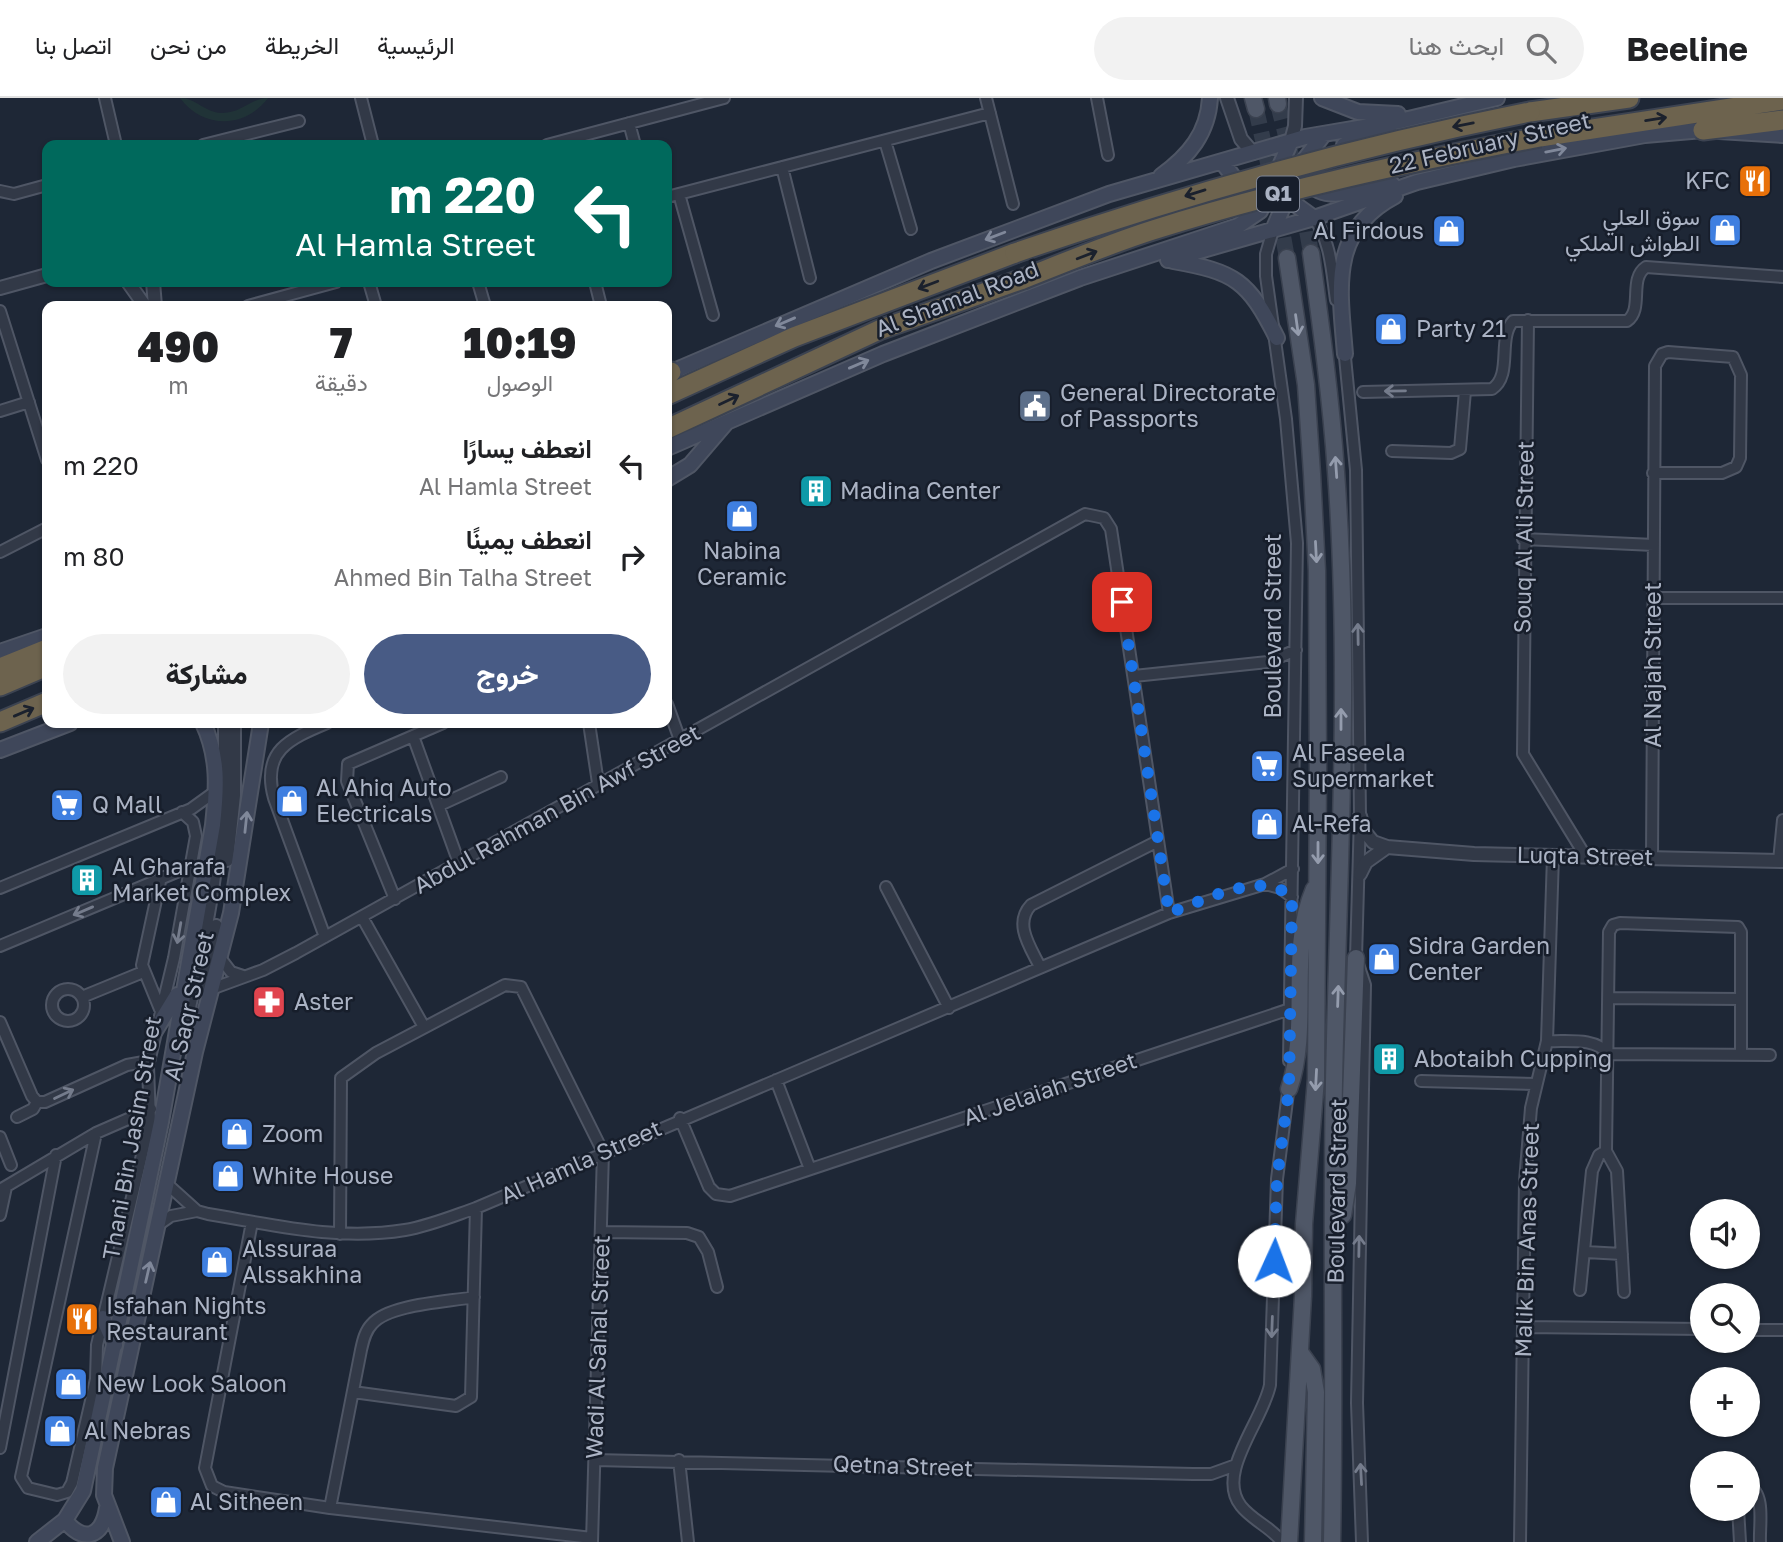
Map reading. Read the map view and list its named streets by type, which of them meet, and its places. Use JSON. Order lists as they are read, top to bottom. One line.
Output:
{"streets":{"highway":["22 February Street","Q1","Al Shamal Road"],"main road":["Boulevard Street","Thani Bin Jasim Street"],"street":["Souq Al Ali Street","Al Najah Street","Abdul Rahman Bin Awf Street","Luqta Street","Al Saqr Street","Al Jelaiah Street","Al Hamla Street","Malik Bin Anas Street","Wadi Al Sahal Street","Qetna Street"]},"crossings":[["22 February Street","Al Shamal Road"],["22 February Street","Boulevard Street"],["Souq Al Ali Street","Luqta Street"],["Boulevard Street","Al Jelaiah Street"],["Boulevard Street","Al Hamla Street"],["Boulevard Street","Qetna Street"],["Al Najah Street","Luqta Street"],["Abdul Rahman Bin Awf Street","Thani Bin Jasim Street"],["Luqta Street","Malik Bin Anas Street"],["Al Saqr Street","Thani Bin Jasim Street"],["Al Jelaiah Street","Al Hamla Street"],["Thani Bin Jasim Street","Al Hamla Street"],["Al Hamla Street","Wadi Al Sahal Street"],["Wadi Al Sahal Street","Qetna Street"]],"places":{"restaurant":["KFC","Isfahan Nights Restaurant"],"shop":["سوق العلي الطواش الملكي","Al Firdous","Party 21","Nabina Ceramic","Al Ahiq Auto Electricals","Al-Refa","Sidra Garden Center","Zoom","White House","Alssuraa Alssakhina","New Look Saloon","Al Nebras","Al Sitheen"],"public building":["General Directorate of Passports"],"building":["Madina Center","Al Gharafa Market Complex","Abotaibh Cupping"],"supermarket":["Al Faseela Supermarket","Q Mall"],"pharmacy":["Aster"]},"page":{"header":"Beeline","search":"ابحث هنا","nav":["الرئيسية","الخريطة","من نحن","اتصل بنا"],"turn":["220 m","Al Hamla Street"],"eta":["10:19","الوصول","7","دقيقة","490","m"],"list":[{"name":"انعطف يسارًا","note":"Al Hamla Street","value":"220 m"},{"name":"انعطف يمينًا","note":"Ahmed Bin Talha Street","value":"80 m"}],"buttons":["خروج","مشاركة"],"map_buttons":["+","−"]}}
